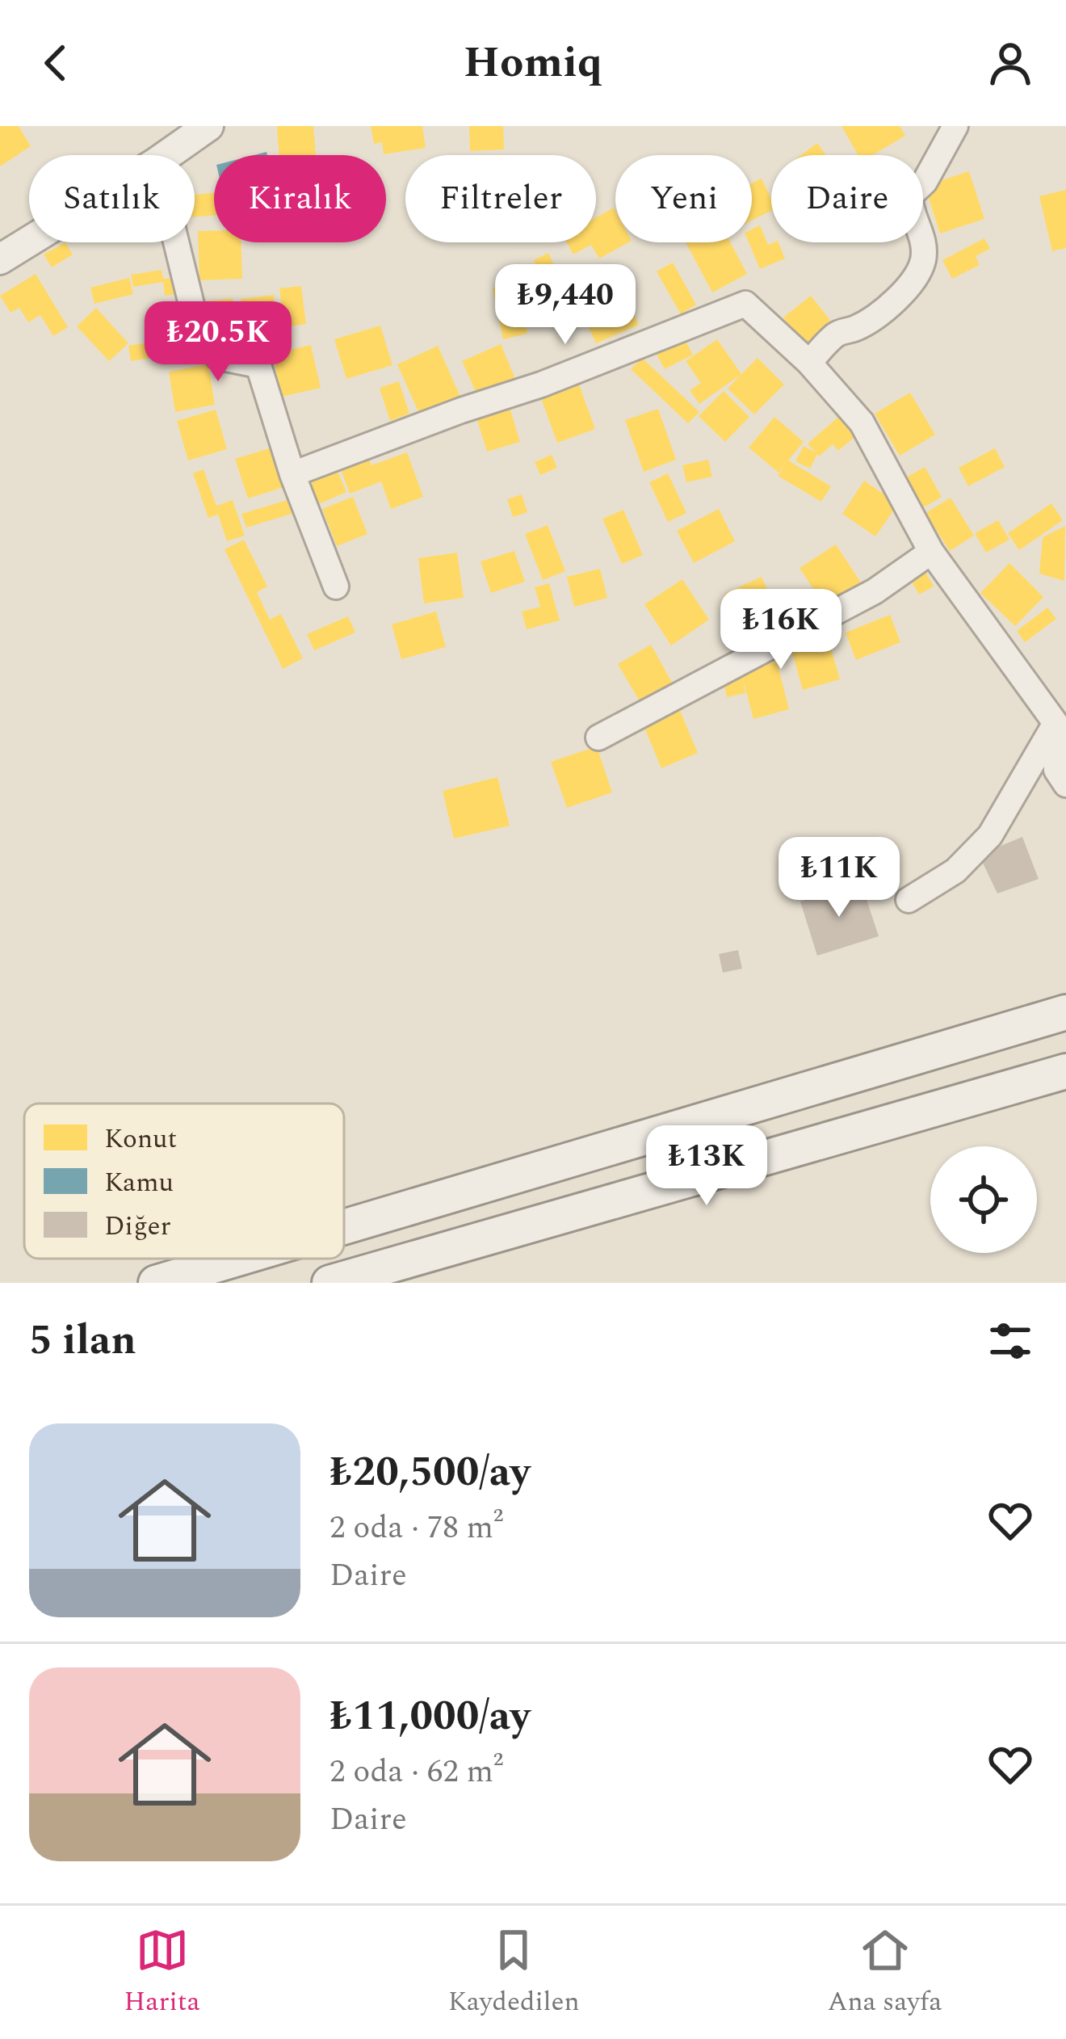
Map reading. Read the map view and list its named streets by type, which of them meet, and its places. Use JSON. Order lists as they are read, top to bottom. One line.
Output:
{"legend":["Konut","Kamu","Diğer"],"page":{"header":"Homiq","chip":["Satılık","Kiralık","Filtreler","Yeni","Daire"],"price":["₺9,440","₺20.5K","₺16K","₺11K","₺13K"],"heading":"5 ilan","list":[{"name":"₺20,500/ay","note":"2 oda · 78 m² · Daire"},{"name":"₺11,000/ay","note":"2 oda · 62 m² · Daire"}],"tabs":["Harita","Kaydedilen","Ana sayfa"]}}
